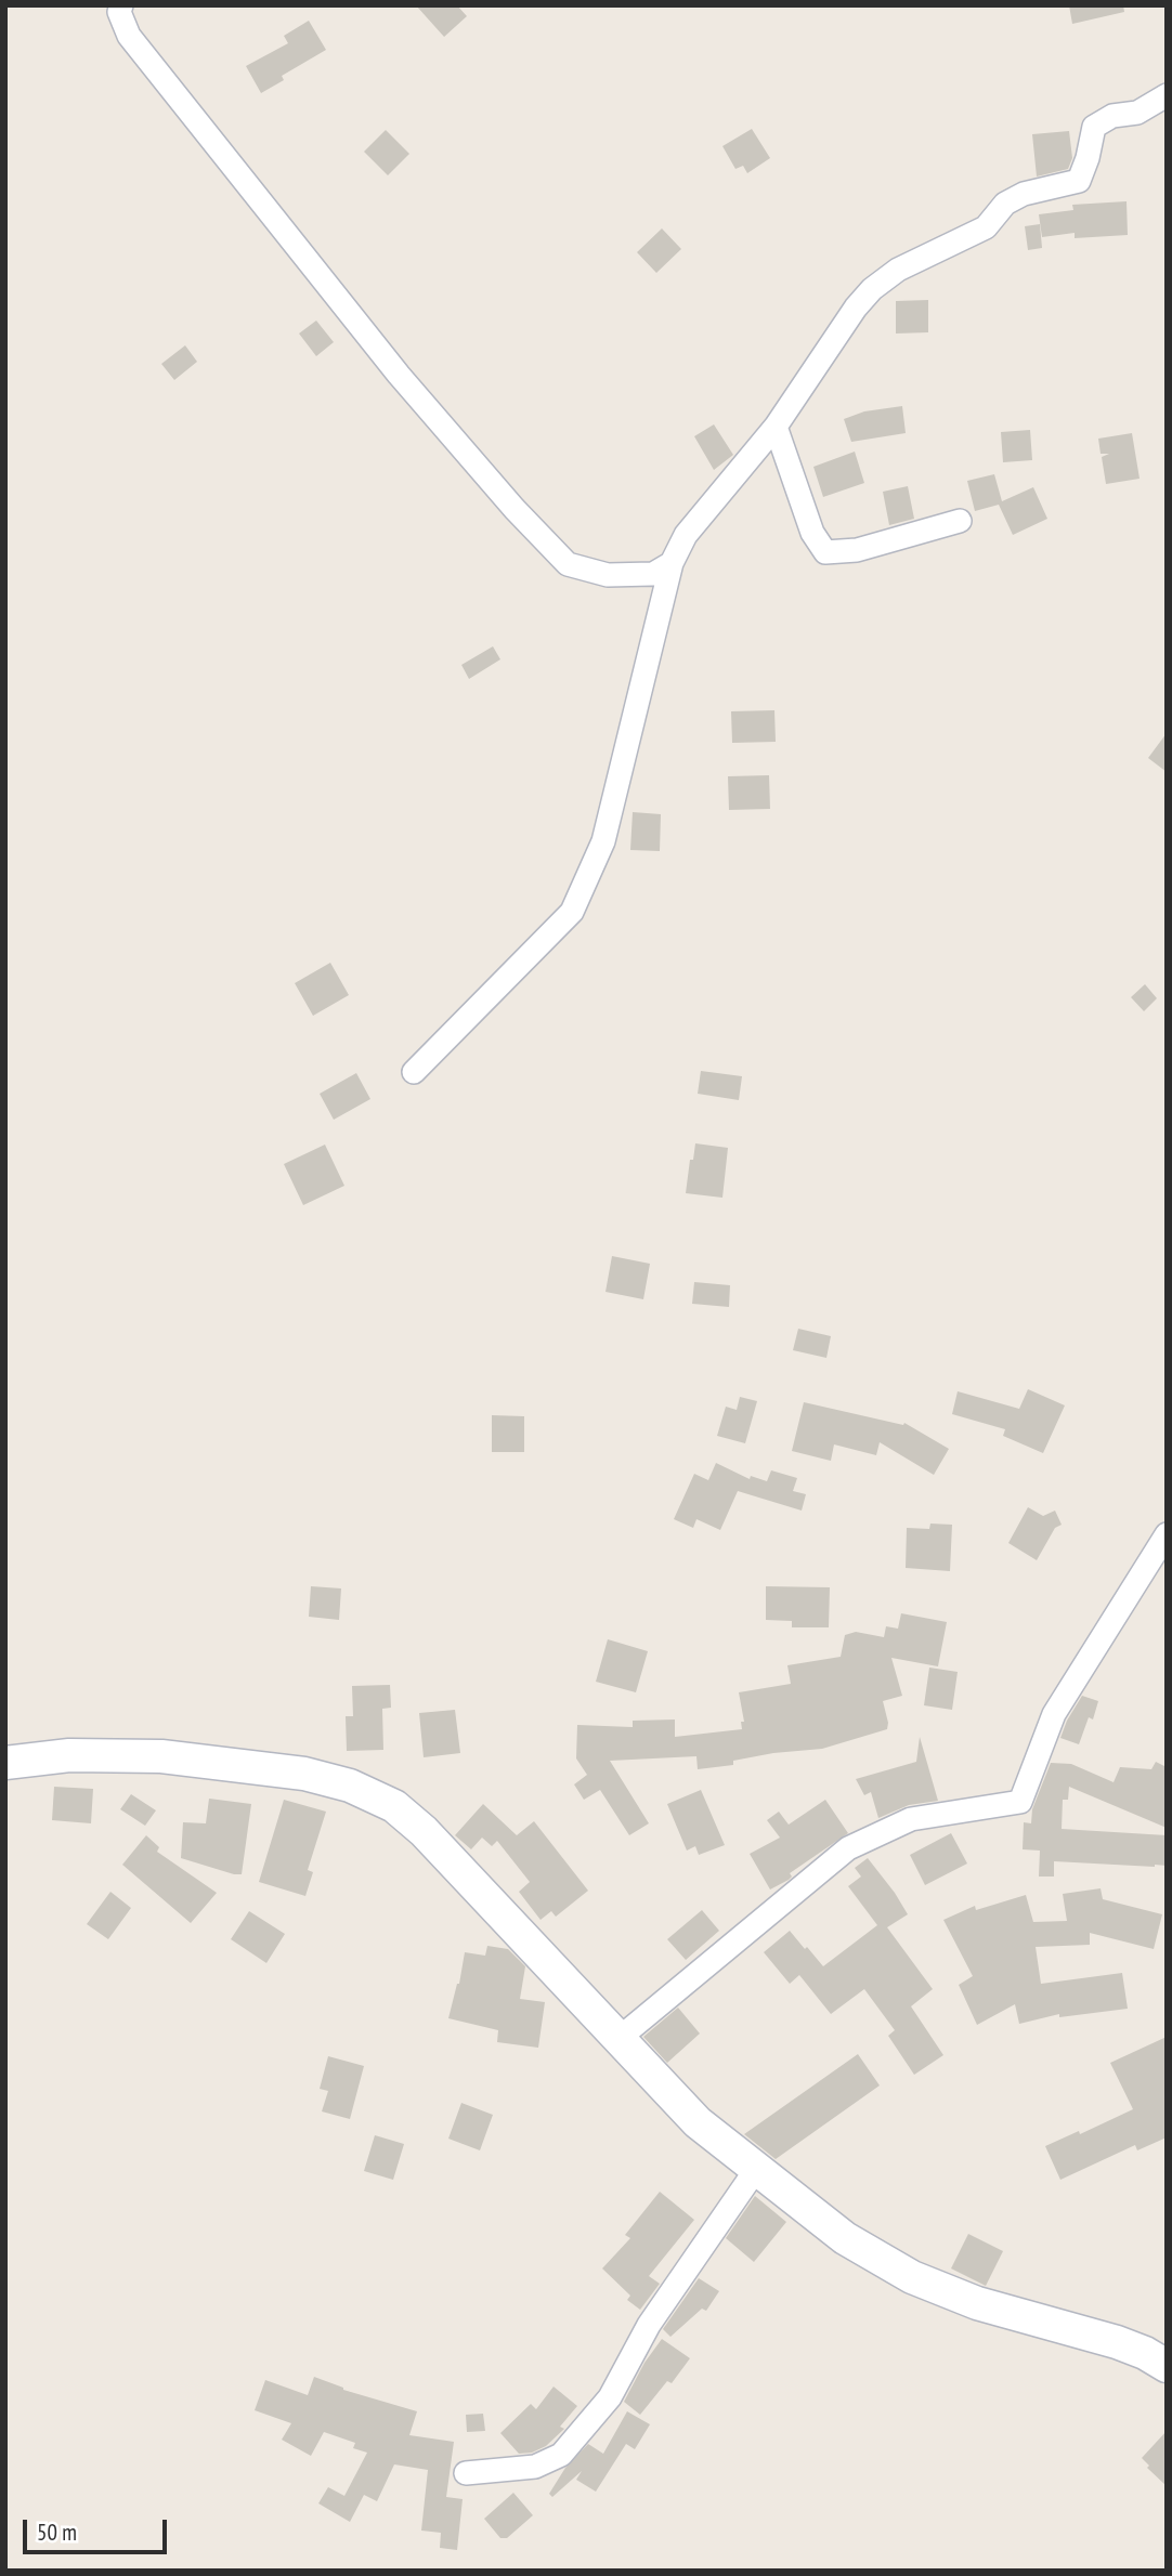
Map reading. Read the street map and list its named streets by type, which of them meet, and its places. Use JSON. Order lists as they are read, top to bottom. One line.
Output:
{"scale_bar":"50 m"}
